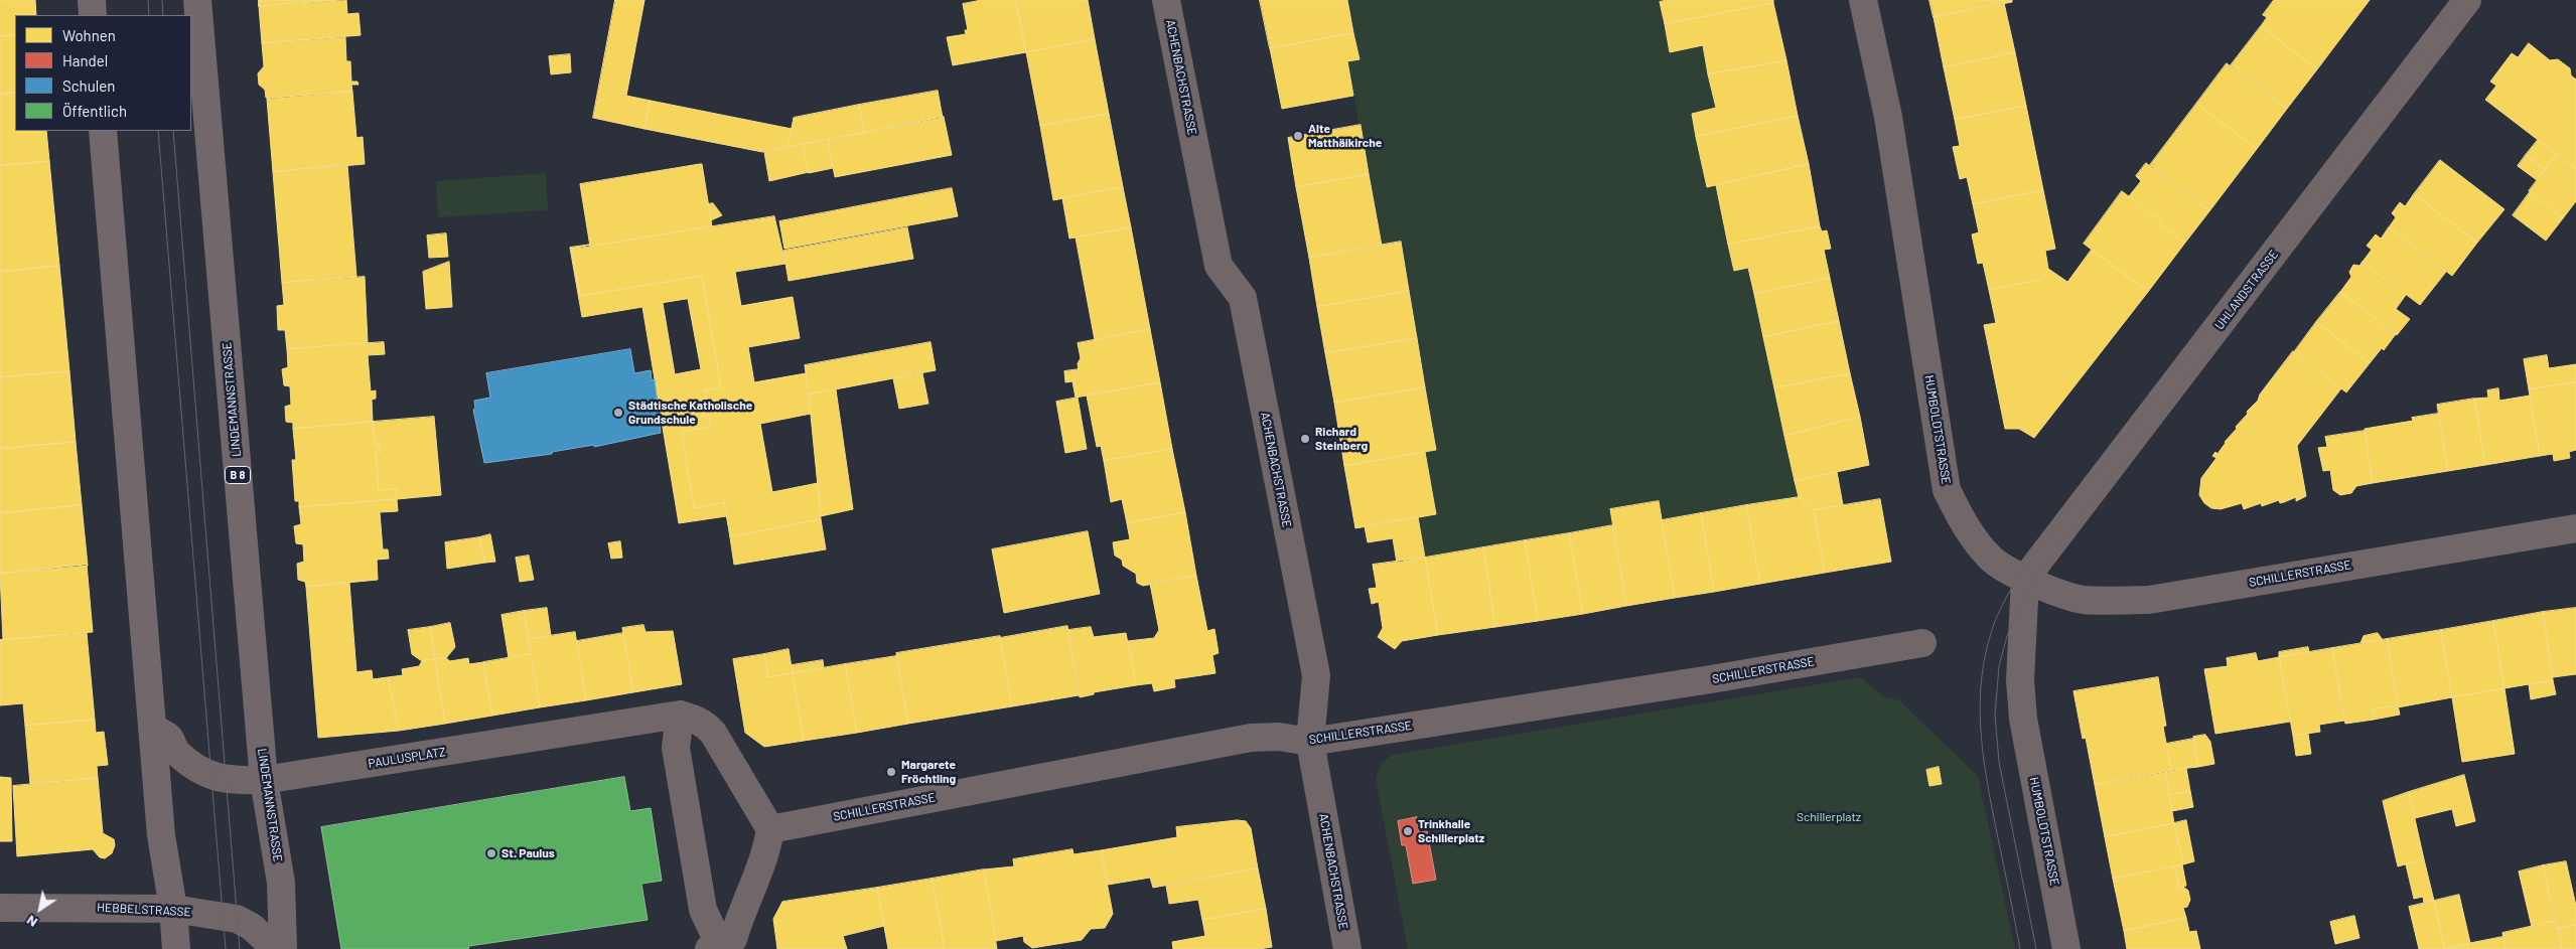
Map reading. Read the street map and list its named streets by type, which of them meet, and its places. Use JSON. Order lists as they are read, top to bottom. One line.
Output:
{"streets":{"main road":["LINDEMANNSTRASSE","B 8"],"street":["ACHENBACHSTRASSE","UHLANDSTRASSE","HUMBOLDTSTRASSE","SCHILLERSTRASSE","PAULUSPLATZ","HEBBELSTRASSE"]},"crossings":[["ACHENBACHSTRASSE","SCHILLERSTRASSE"],["UHLANDSTRASSE","HUMBOLDTSTRASSE"],["UHLANDSTRASSE","SCHILLERSTRASSE"],["LINDEMANNSTRASSE","PAULUSPLATZ"],["HUMBOLDTSTRASSE","SCHILLERSTRASSE"]],"parks":["Schillerplatz"],"places":["Alte Matthäikirche","Städtische Katholische Grundschule","Richard Steinberg","Margarete Fröchtling","Trinkhalle Schillerplatz","St. Paulus"],"legend":["Wohnen","Handel","Schulen","Öffentlich"],"north":"bottom left"}
